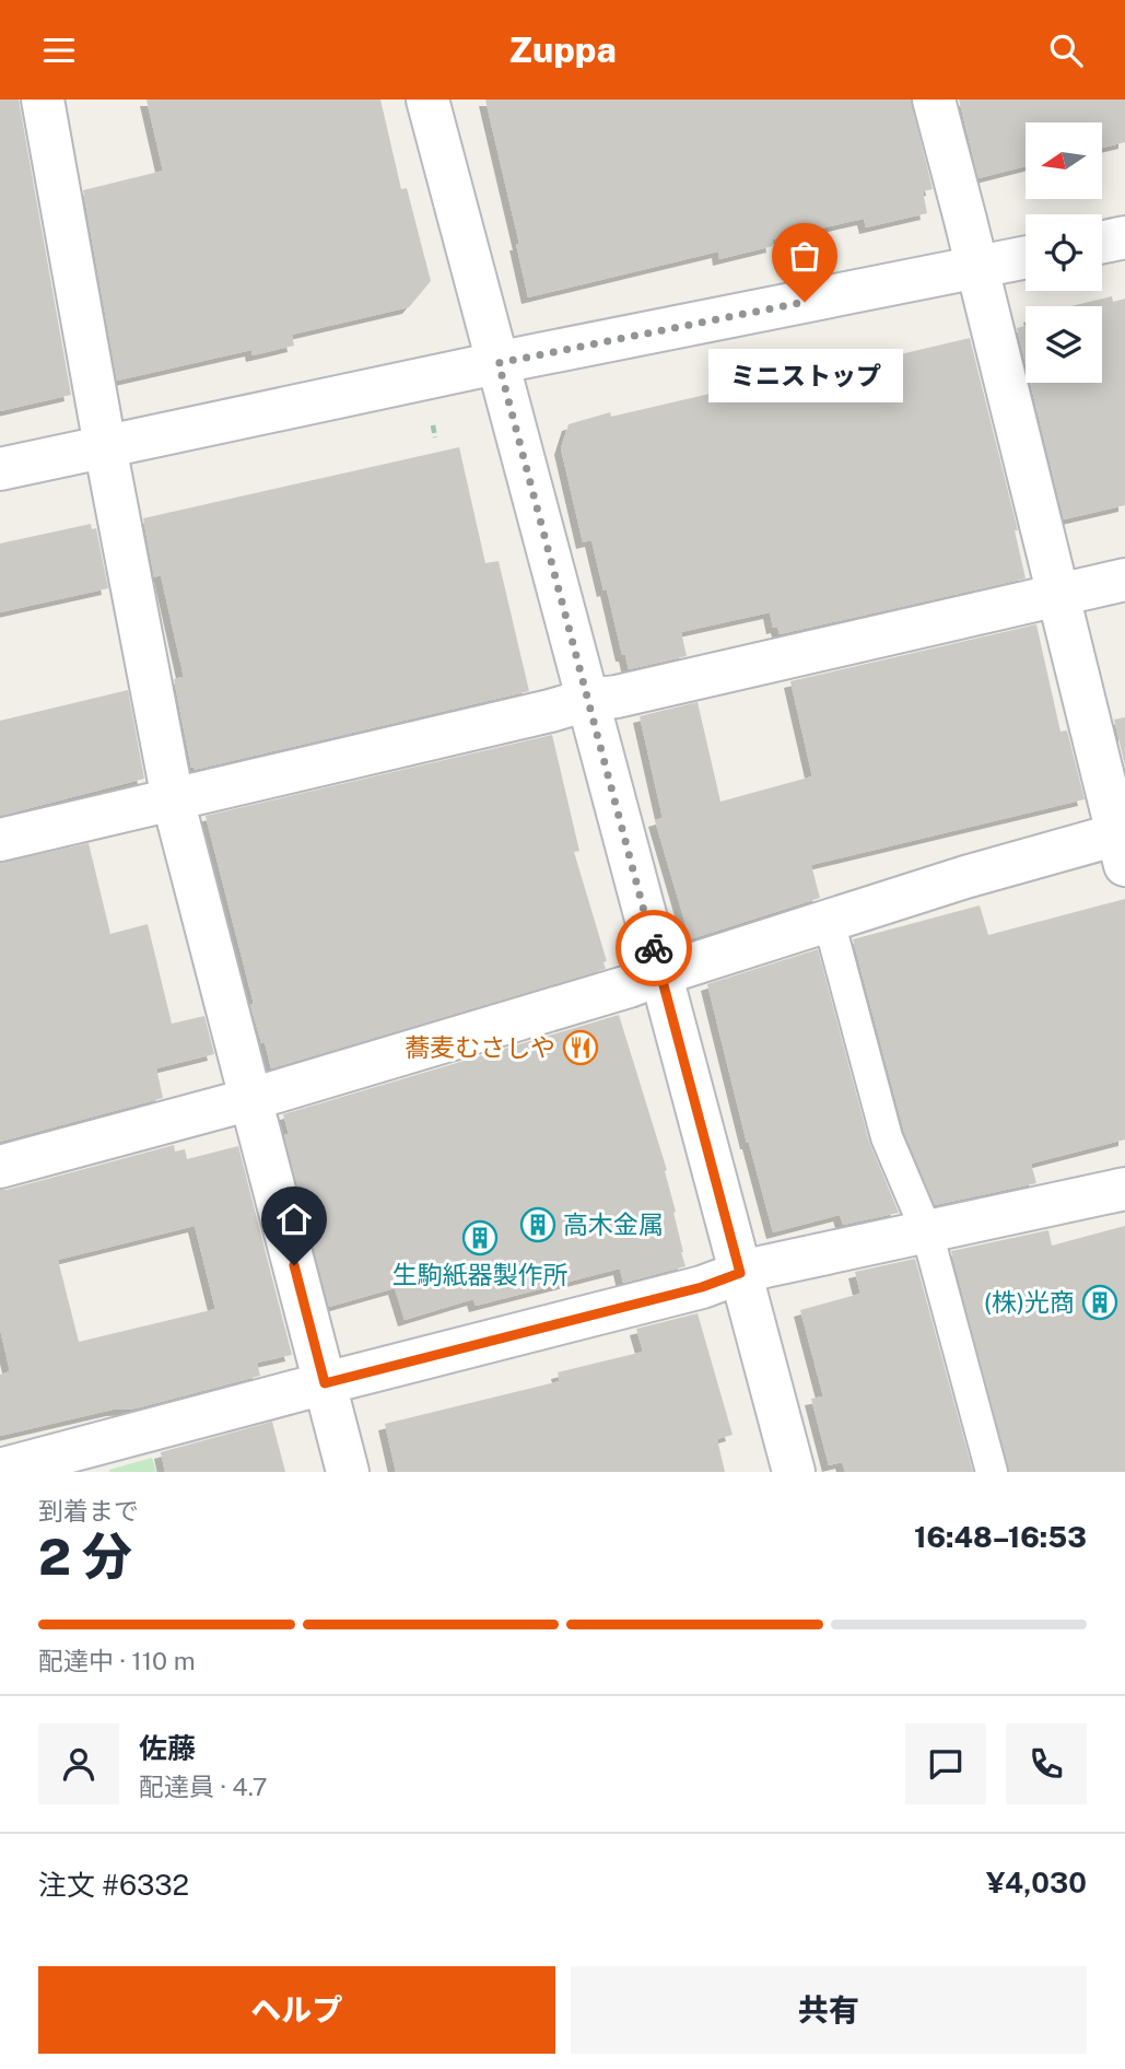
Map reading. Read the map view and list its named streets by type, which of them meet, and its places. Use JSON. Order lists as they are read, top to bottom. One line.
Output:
{"places":{"other":["ミニストップ"],"restaurant":["蕎麦むさしや"],"building":["高木金属","生駒紙器製作所","(株)光商"]},"north":"left","page":{"header":"Zuppa","bubble":"ミニストップ","heading":["2 分","到着まで","16:48–16:53"],"panel":["佐藤","配達員 · 4.7","注文 #6332","¥4,030"],"bar":"配達中 · 110 m","buttons":["ヘルプ","共有"]}}
